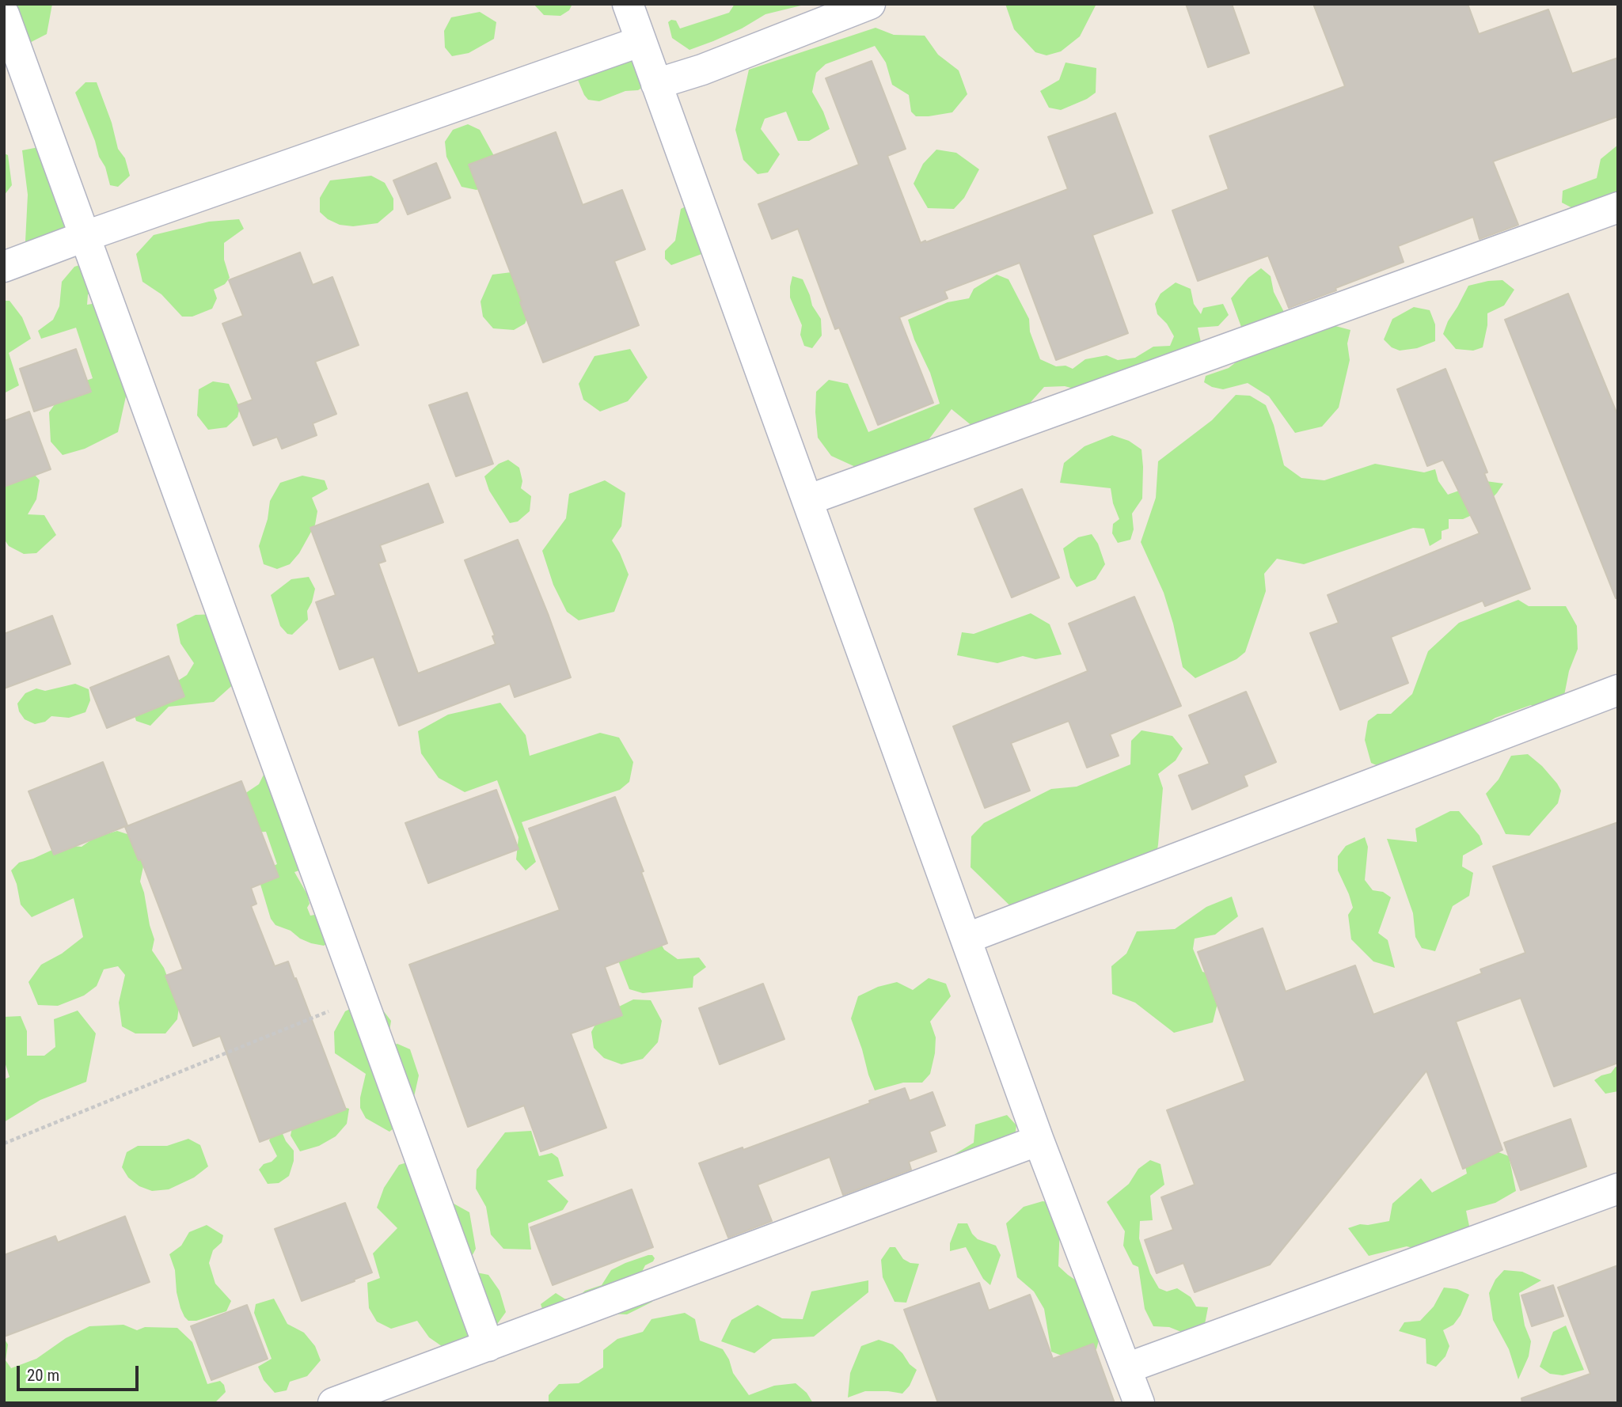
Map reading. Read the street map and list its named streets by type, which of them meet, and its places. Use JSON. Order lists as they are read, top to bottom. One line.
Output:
{"scale_bar":"20 m"}
